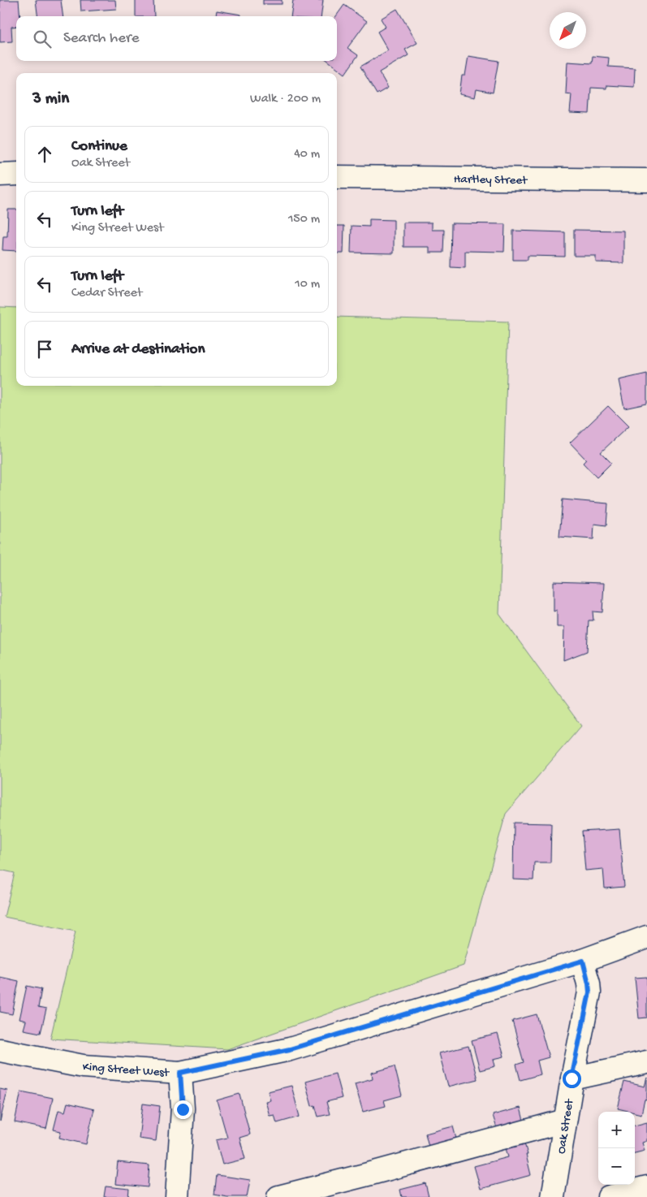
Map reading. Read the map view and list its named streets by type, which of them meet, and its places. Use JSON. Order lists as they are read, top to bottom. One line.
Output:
{"streets":{"street":["Hartley Street","King Street West","Oak Street"]},"crossings":[["King Street West","Oak Street"]],"north":"bottom left","page":{"search":"Search here","heading":["3 min","Walk · 200 m"],"list":[["Continue","Oak Street","40 m"],["Turn left","King Street West","150 m"],["Turn left","Cedar Street","10 m"],"Arrive at destination"],"map_buttons":["+","−"]}}
